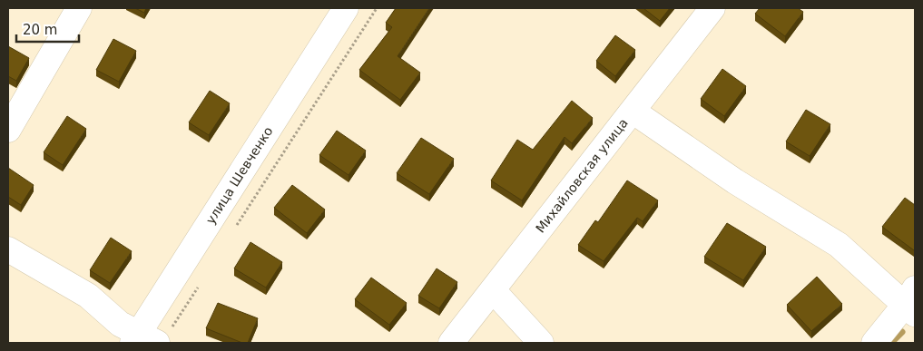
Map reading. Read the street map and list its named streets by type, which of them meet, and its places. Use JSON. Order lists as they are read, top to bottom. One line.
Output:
{"streets":{"street":["улица Шевченко","Михайловская улица"]},"scale_bar":"20 m"}
